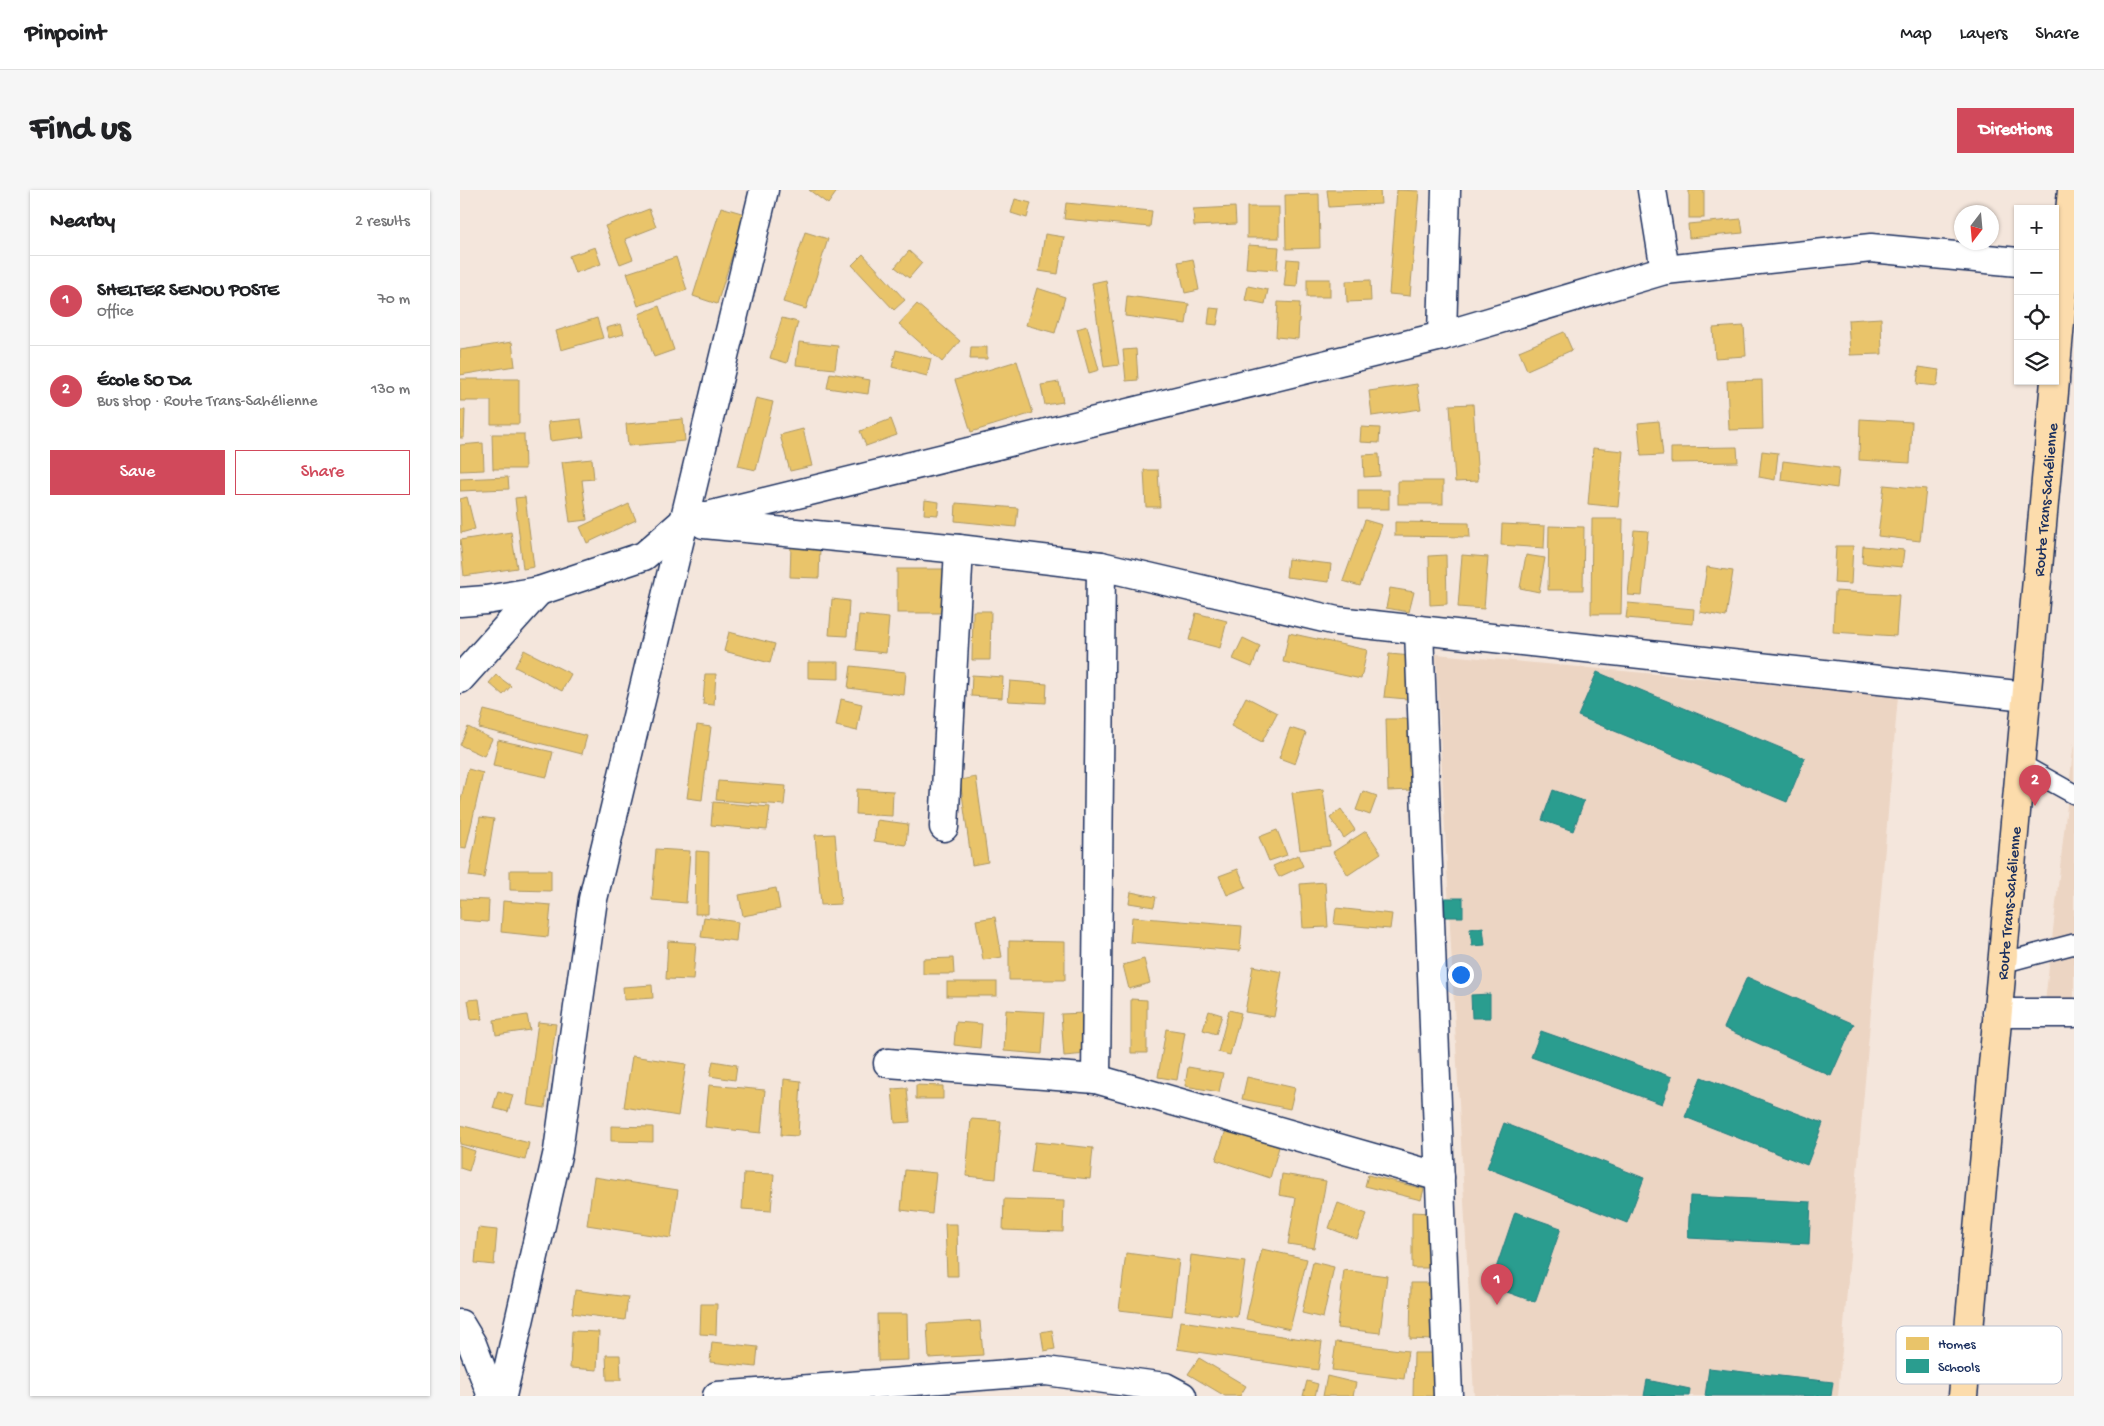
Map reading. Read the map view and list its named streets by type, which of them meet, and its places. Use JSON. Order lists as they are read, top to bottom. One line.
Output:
{"streets":{"highway":["Route Trans-Sahélienne"]},"legend":["Homes","Schools"],"north":"bottom","page":{"header":"Pinpoint","nav":["Map","Layers","Share"],"buttons":["Directions",["Save","Share"]],"title":"Find us","heading":["Nearby","2 results"],"map_buttons":["+","−"],"list":[{"mark":"1","name":"SHELTER SENOU POSTE","note":"Office","value":"70 m"},{"mark":"2","name":"École SO Da","note":"Bus stop · Route Trans-Sahélienne","value":"130 m"}],"pins":["2","1"]}}
